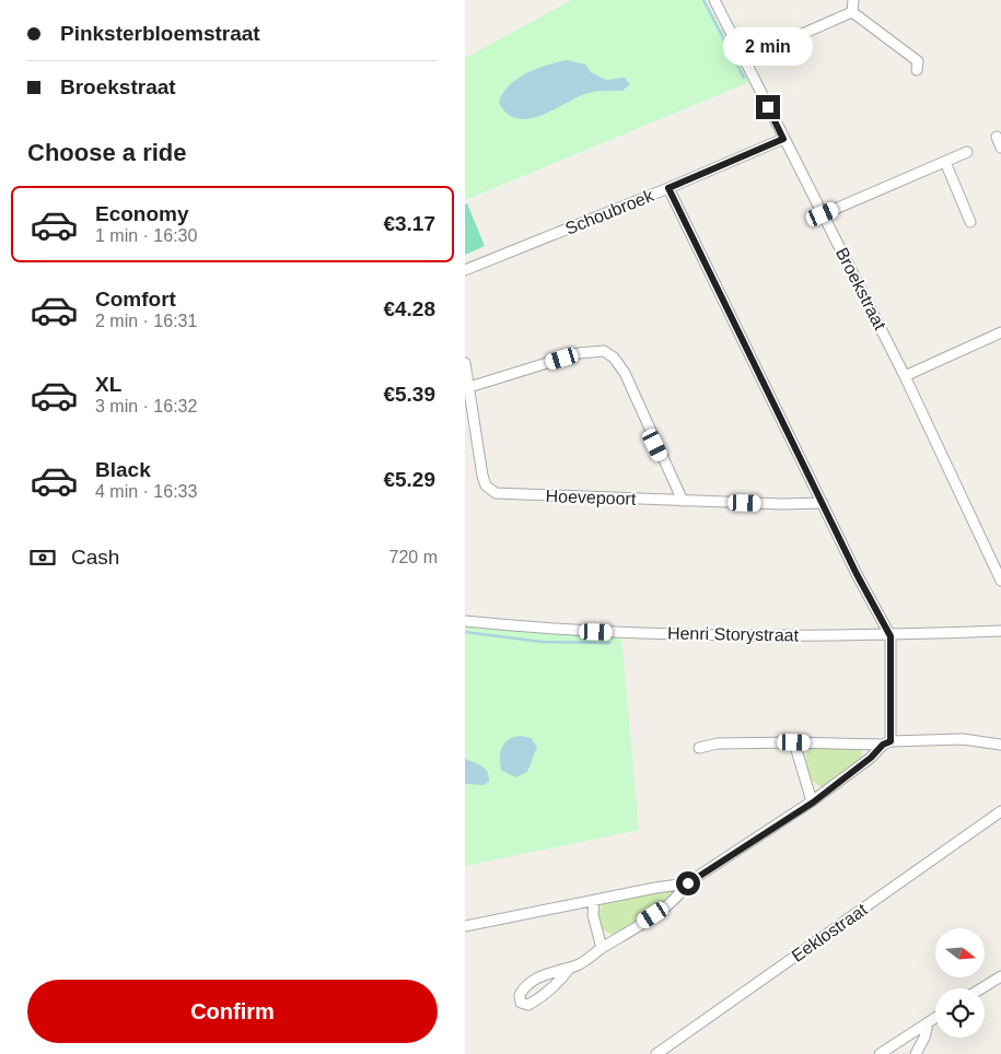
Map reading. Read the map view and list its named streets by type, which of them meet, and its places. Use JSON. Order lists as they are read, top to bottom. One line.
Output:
{"streets":{"street":["Schoubroek","Broekstraat","Hoevepoort","Henri Storystraat","Eeklostraat"]},"crossings":[["Schoubroek","Broekstraat"]],"north":"right","page":{"banner":["Pinksterbloemstraat","Broekstraat"],"bubble":"2 min","heading":"Choose a ride","list":[{"name":"Economy","note":"1 min · 16:30","value":"€3.17"},{"name":"Comfort","note":"2 min · 16:31","value":"€4.28"},{"name":"XL","note":"3 min · 16:32","value":"€5.39"},{"name":"Black","note":"4 min · 16:33","value":"€5.29"}],"pay":["Cash","720 m"],"buttons":"Confirm"}}
